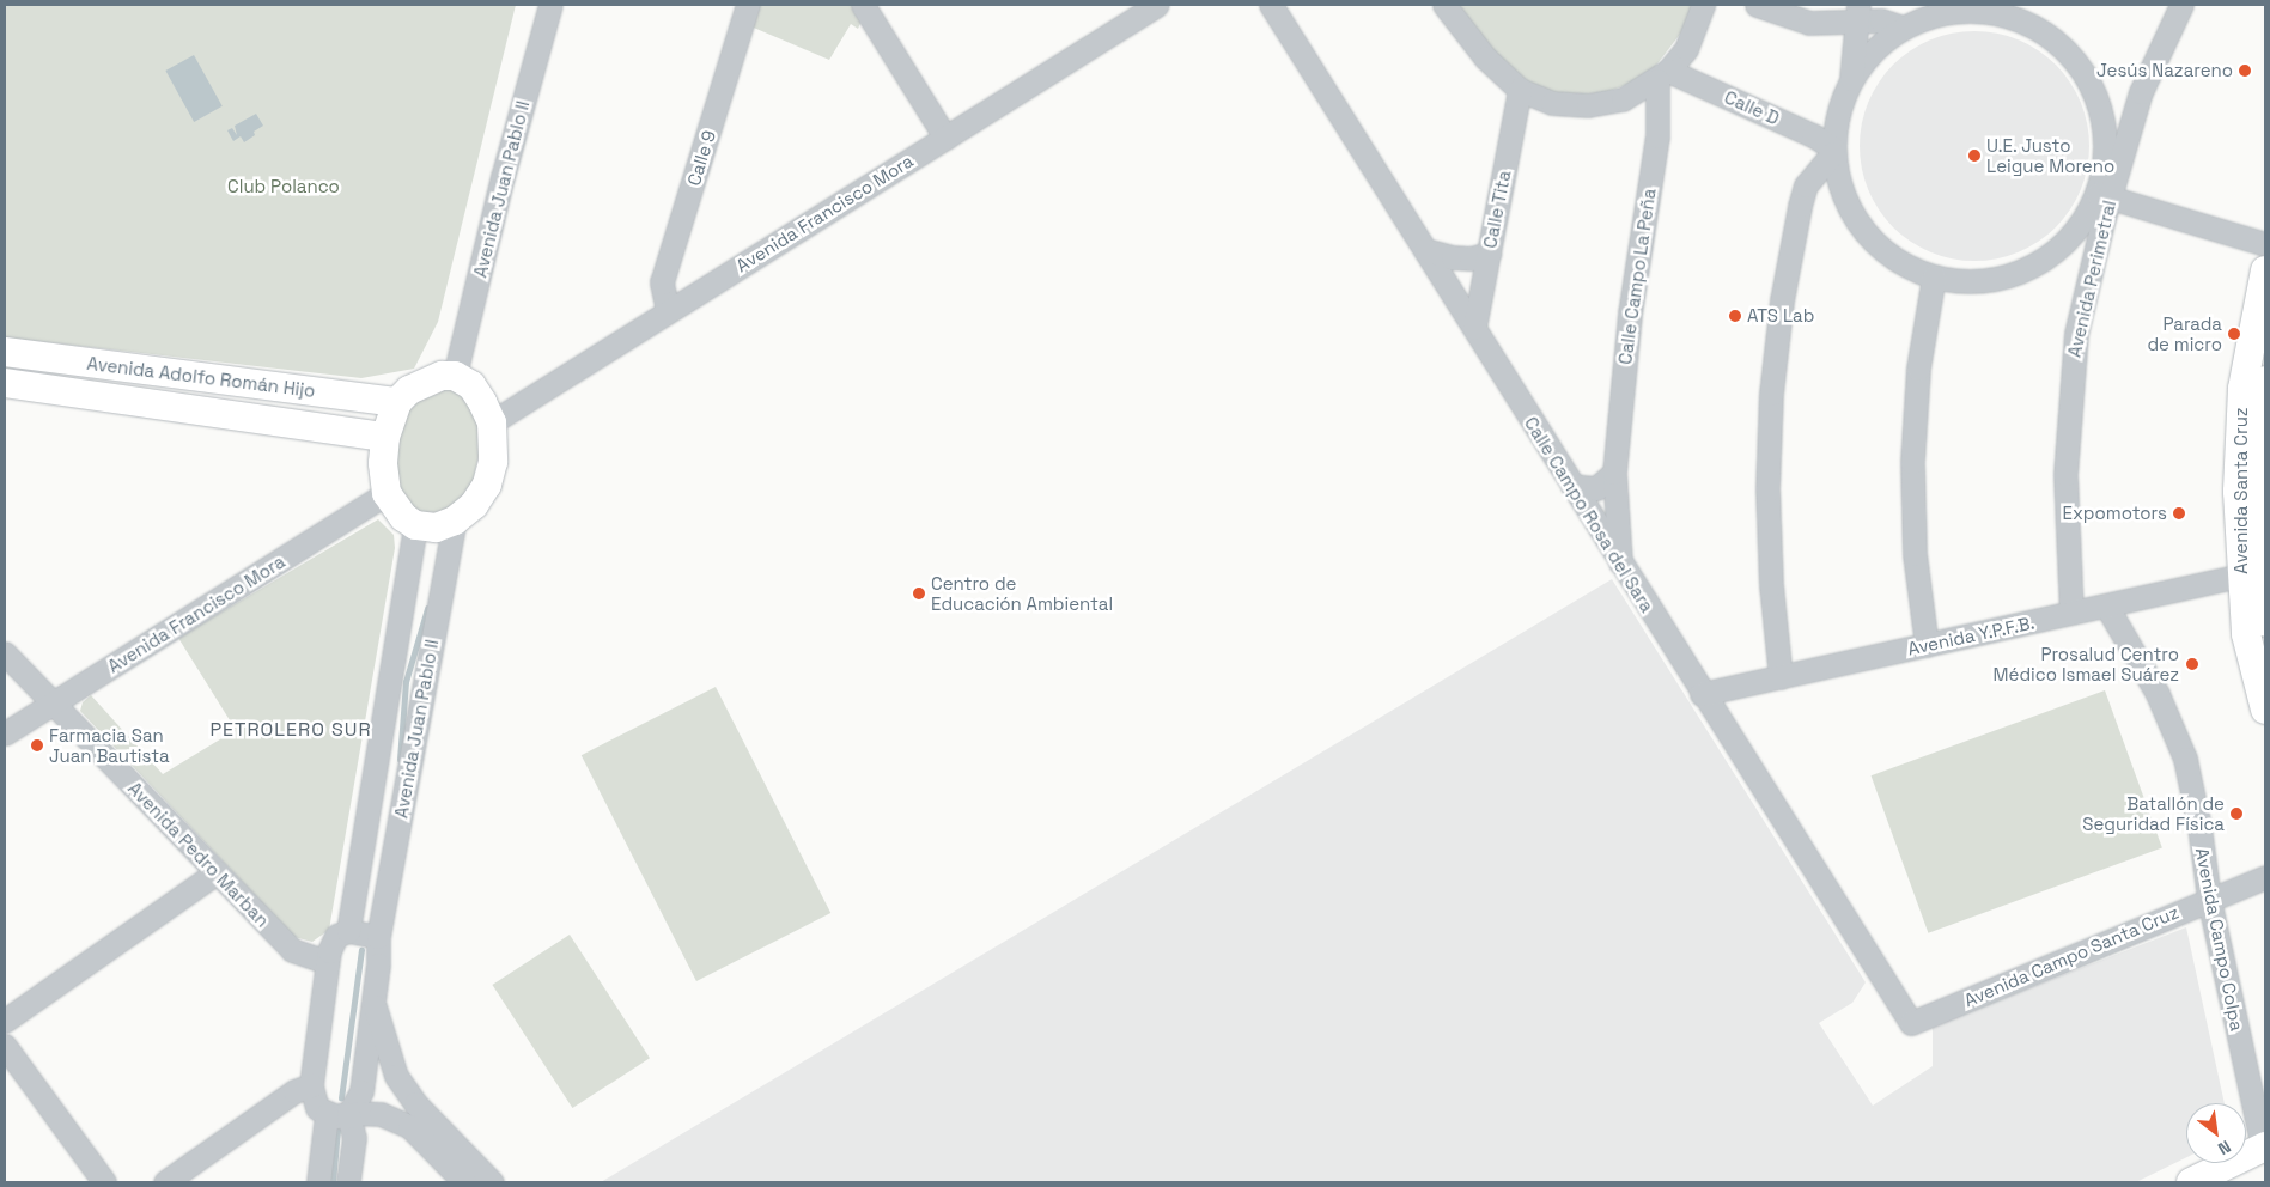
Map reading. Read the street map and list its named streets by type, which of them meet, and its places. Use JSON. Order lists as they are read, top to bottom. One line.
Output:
{"streets":{"main road":["Avenida Adolfo Román Hijo","Avenida Santa Cruz"],"street":["Calle D","Calle 9","Avenida Juan Pablo II","Calle Tita","Avenida Francisco Mora","Calle Campo La Peña","Avenida Perimetral","Calle Campo Rosa del Sara","Avenida Y.P.F.B.","Avenida Pedro Marban","Avenida Campo Colpa","Avenida Campo Santa Cruz"]},"crossings":[["Calle D","Calle Campo La Peña"],["Calle 9","Avenida Francisco Mora"],["Avenida Juan Pablo II","Avenida Francisco Mora"],["Avenida Juan Pablo II","Avenida Adolfo Román Hijo"],["Calle Tita","Calle Campo Rosa del Sara"],["Avenida Francisco Mora","Avenida Adolfo Román Hijo"],["Avenida Francisco Mora","Avenida Pedro Marban"],["Calle Campo La Peña","Calle Campo Rosa del Sara"],["Avenida Perimetral","Avenida Y.P.F.B."],["Avenida Santa Cruz","Avenida Y.P.F.B."],["Calle Campo Rosa del Sara","Avenida Y.P.F.B."],["Calle Campo Rosa del Sara","Avenida Campo Santa Cruz"],["Avenida Y.P.F.B.","Avenida Campo Colpa"],["Avenida Campo Colpa","Avenida Campo Santa Cruz"]],"districts":["PETROLERO SUR"],"parks":["Club Polanco"],"places":["Jesús Nazareno","U.E. Justo Leigue Moreno","ATS Lab","Parada de micro","Expomotors","Centro de Educación Ambiental","Prosalud Centro Médico Ismael Suárez","Farmacia San Juan Bautista","Batallón de Seguridad Física"],"north":"bottom right"}
